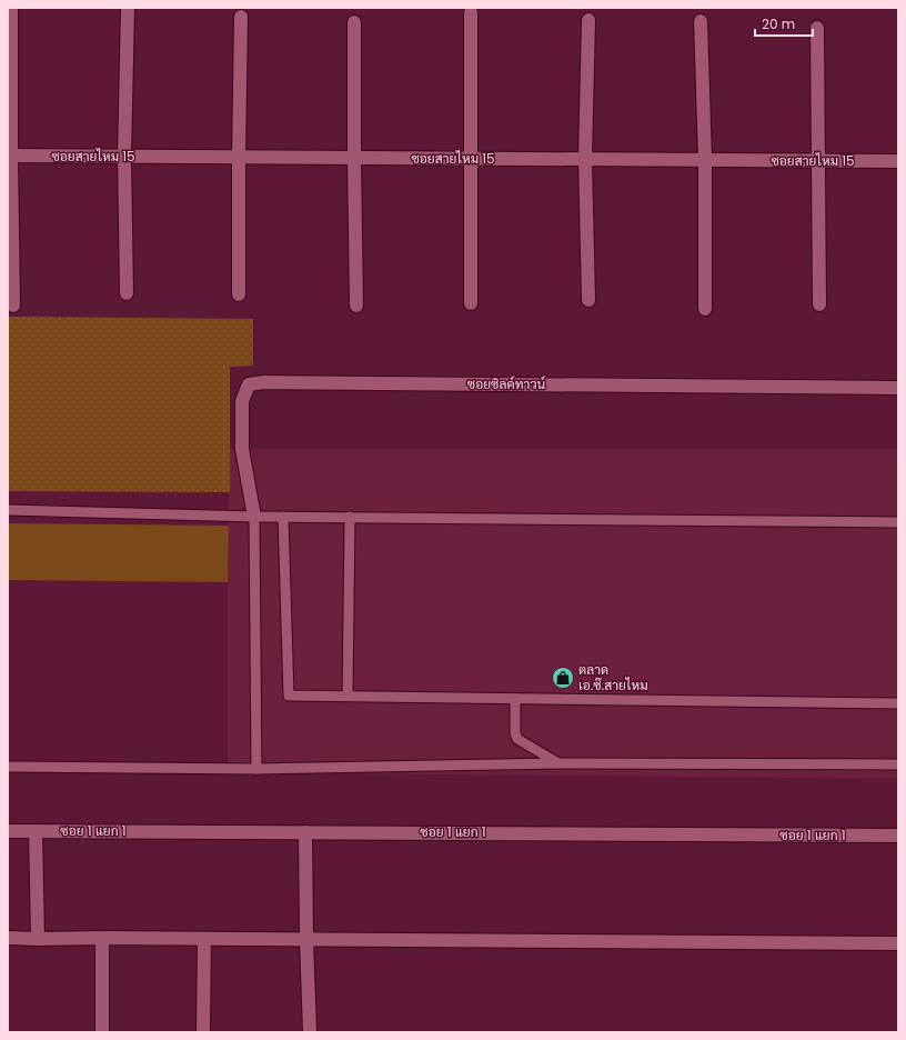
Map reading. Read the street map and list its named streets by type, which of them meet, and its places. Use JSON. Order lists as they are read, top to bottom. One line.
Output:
{"streets":{"street":["ซอยสายไหม 15","ซอยซิลค์ทาวน์","ซอย 1 แยก 1"]},"places":{"shop":["ตลาด เอ.ซ๊.สายไหม"]},"scale_bar":"20 m"}
